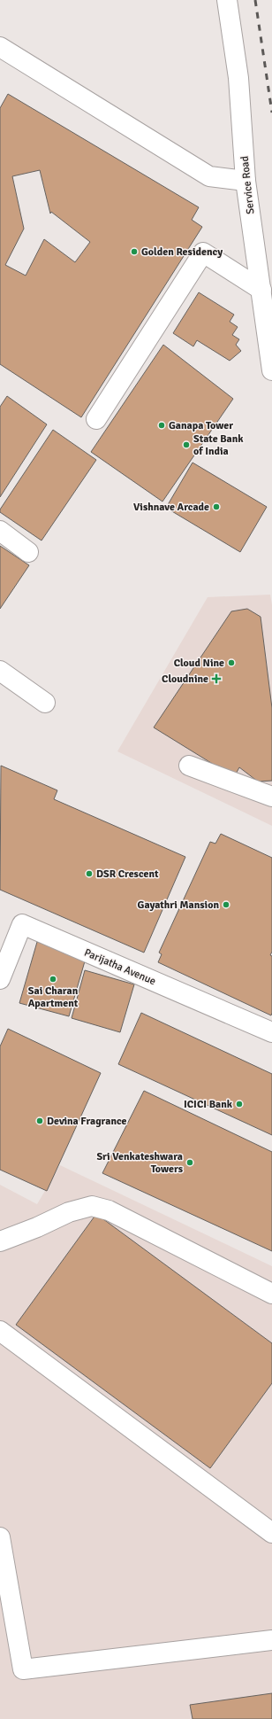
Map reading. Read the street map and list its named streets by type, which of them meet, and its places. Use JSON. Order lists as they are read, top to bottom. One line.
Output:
{"streets":{"street":["Service Road","Parijatha Avenue"]},"places":{"other":["Golden Residency","Ganapa Tower","State Bank of India","Vishnave Arcade","Cloud Nine","DSR Crescent","Gayathri Mansion","Sai Charan Apartment","ICICI Bank","Devina Fragrance","Sri Venkateshwara Towers"],"health":["Cloudnine"]}}
